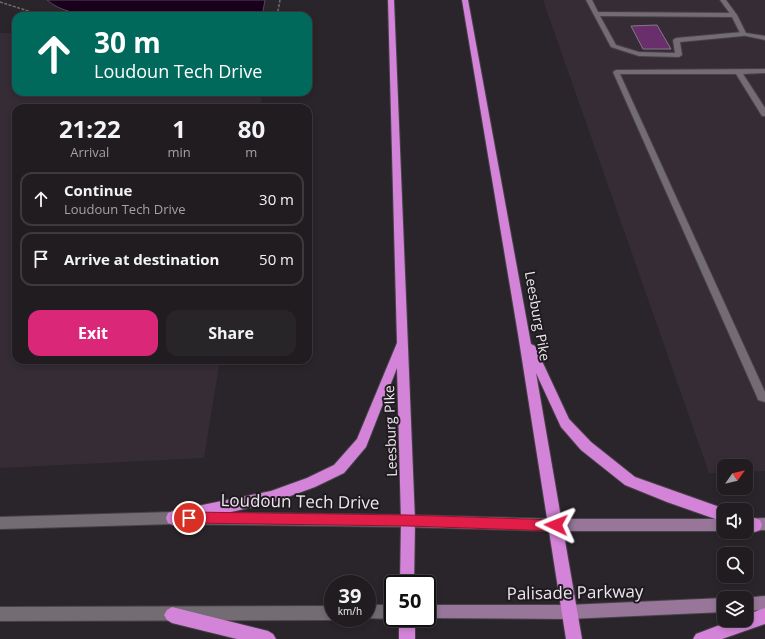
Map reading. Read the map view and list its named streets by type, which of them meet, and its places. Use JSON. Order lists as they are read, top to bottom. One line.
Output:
{"streets":{"highway":["Leesburg Pike","Leesburg PIke"],"main road":["Palisade Parkway"],"street":["Loudoun Tech Drive"]},"crossings":[["Leesburg Pike","Palisade Parkway"],["Leesburg PIke","Loudoun Tech Drive"]],"north":"top right","page":{"turn":["30 m","Loudoun Tech Drive"],"eta":["21:22","Arrival","1","min","80","m"],"list":[{"name":"Continue","note":"Loudoun Tech Drive","value":"30 m"},{"name":"Arrive at destination","value":"50 m"}],"buttons":["Exit","Share"],"speed":"39 km/h","limit":"50"}}
